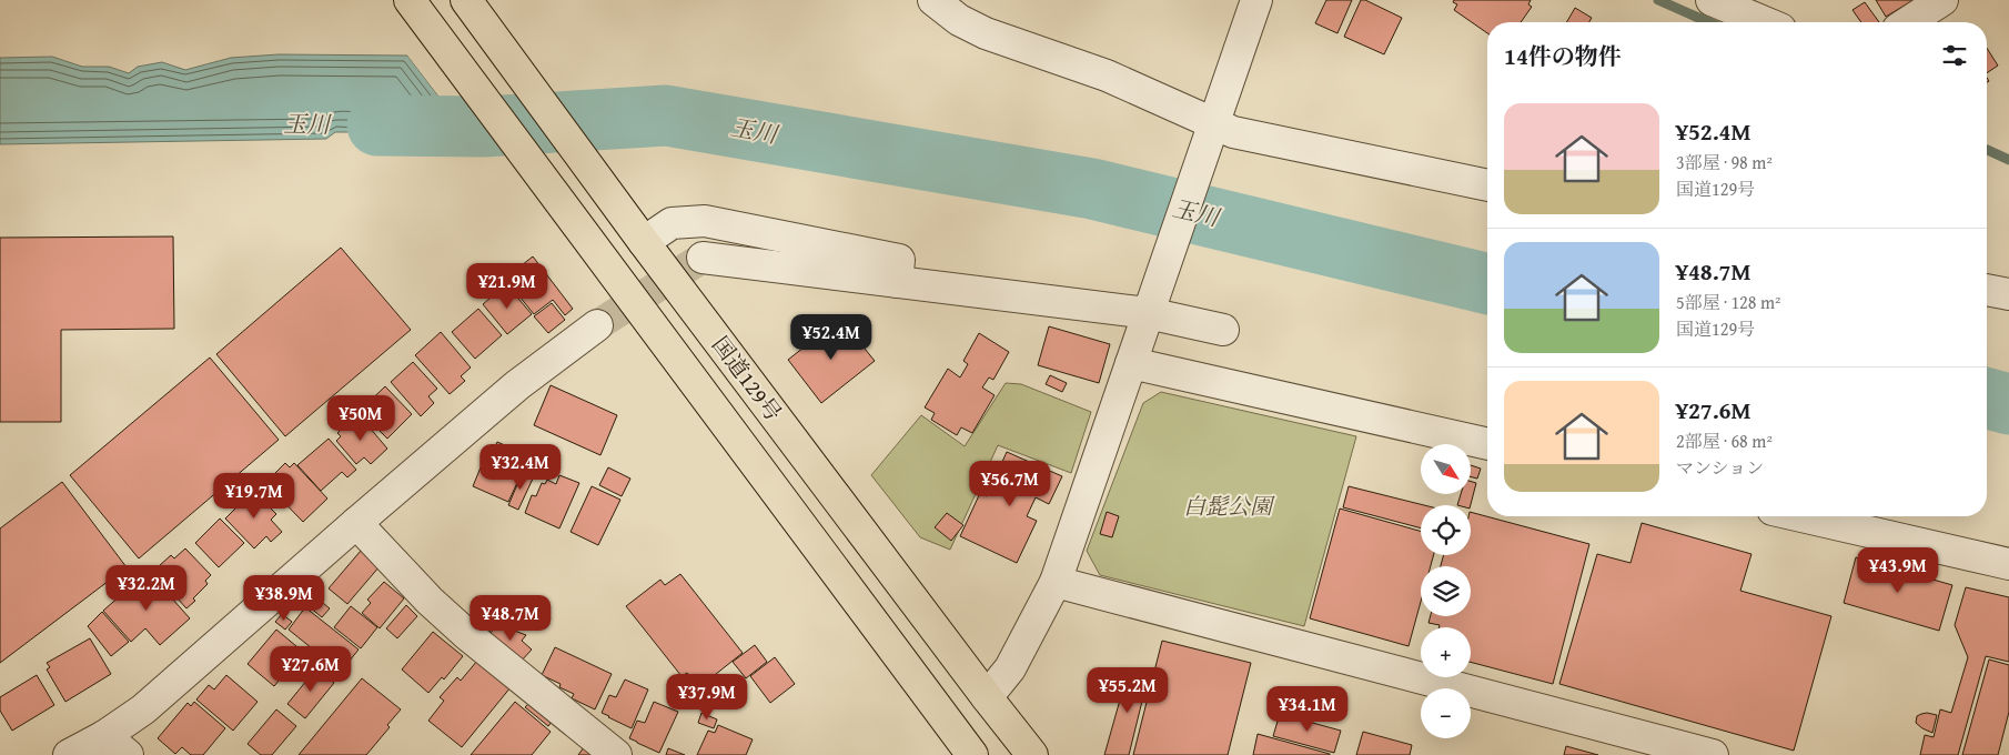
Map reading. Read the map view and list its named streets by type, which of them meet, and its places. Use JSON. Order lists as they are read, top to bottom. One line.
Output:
{"streets":{"highway":["国道129号"]},"water":["玉川"],"parks":["白髭公園"],"north":"bottom right","page":{"heading":"14件の物件","list":[{"name":"¥52.4M","note":"3部屋 · 98 m² · 国道129号"},{"name":"¥48.7M","note":"5部屋 · 128 m² · 国道129号"},{"name":"¥27.6M","note":"2部屋 · 68 m² · マンション"}],"price":["¥21.9M","¥52.4M","¥50M","¥32.4M","¥56.7M","¥19.7M","¥43.9M","¥32.2M","¥38.9M","¥48.7M","¥27.6M","¥55.2M","¥37.9M","¥34.1M"],"map_buttons":["+","−"]}}
